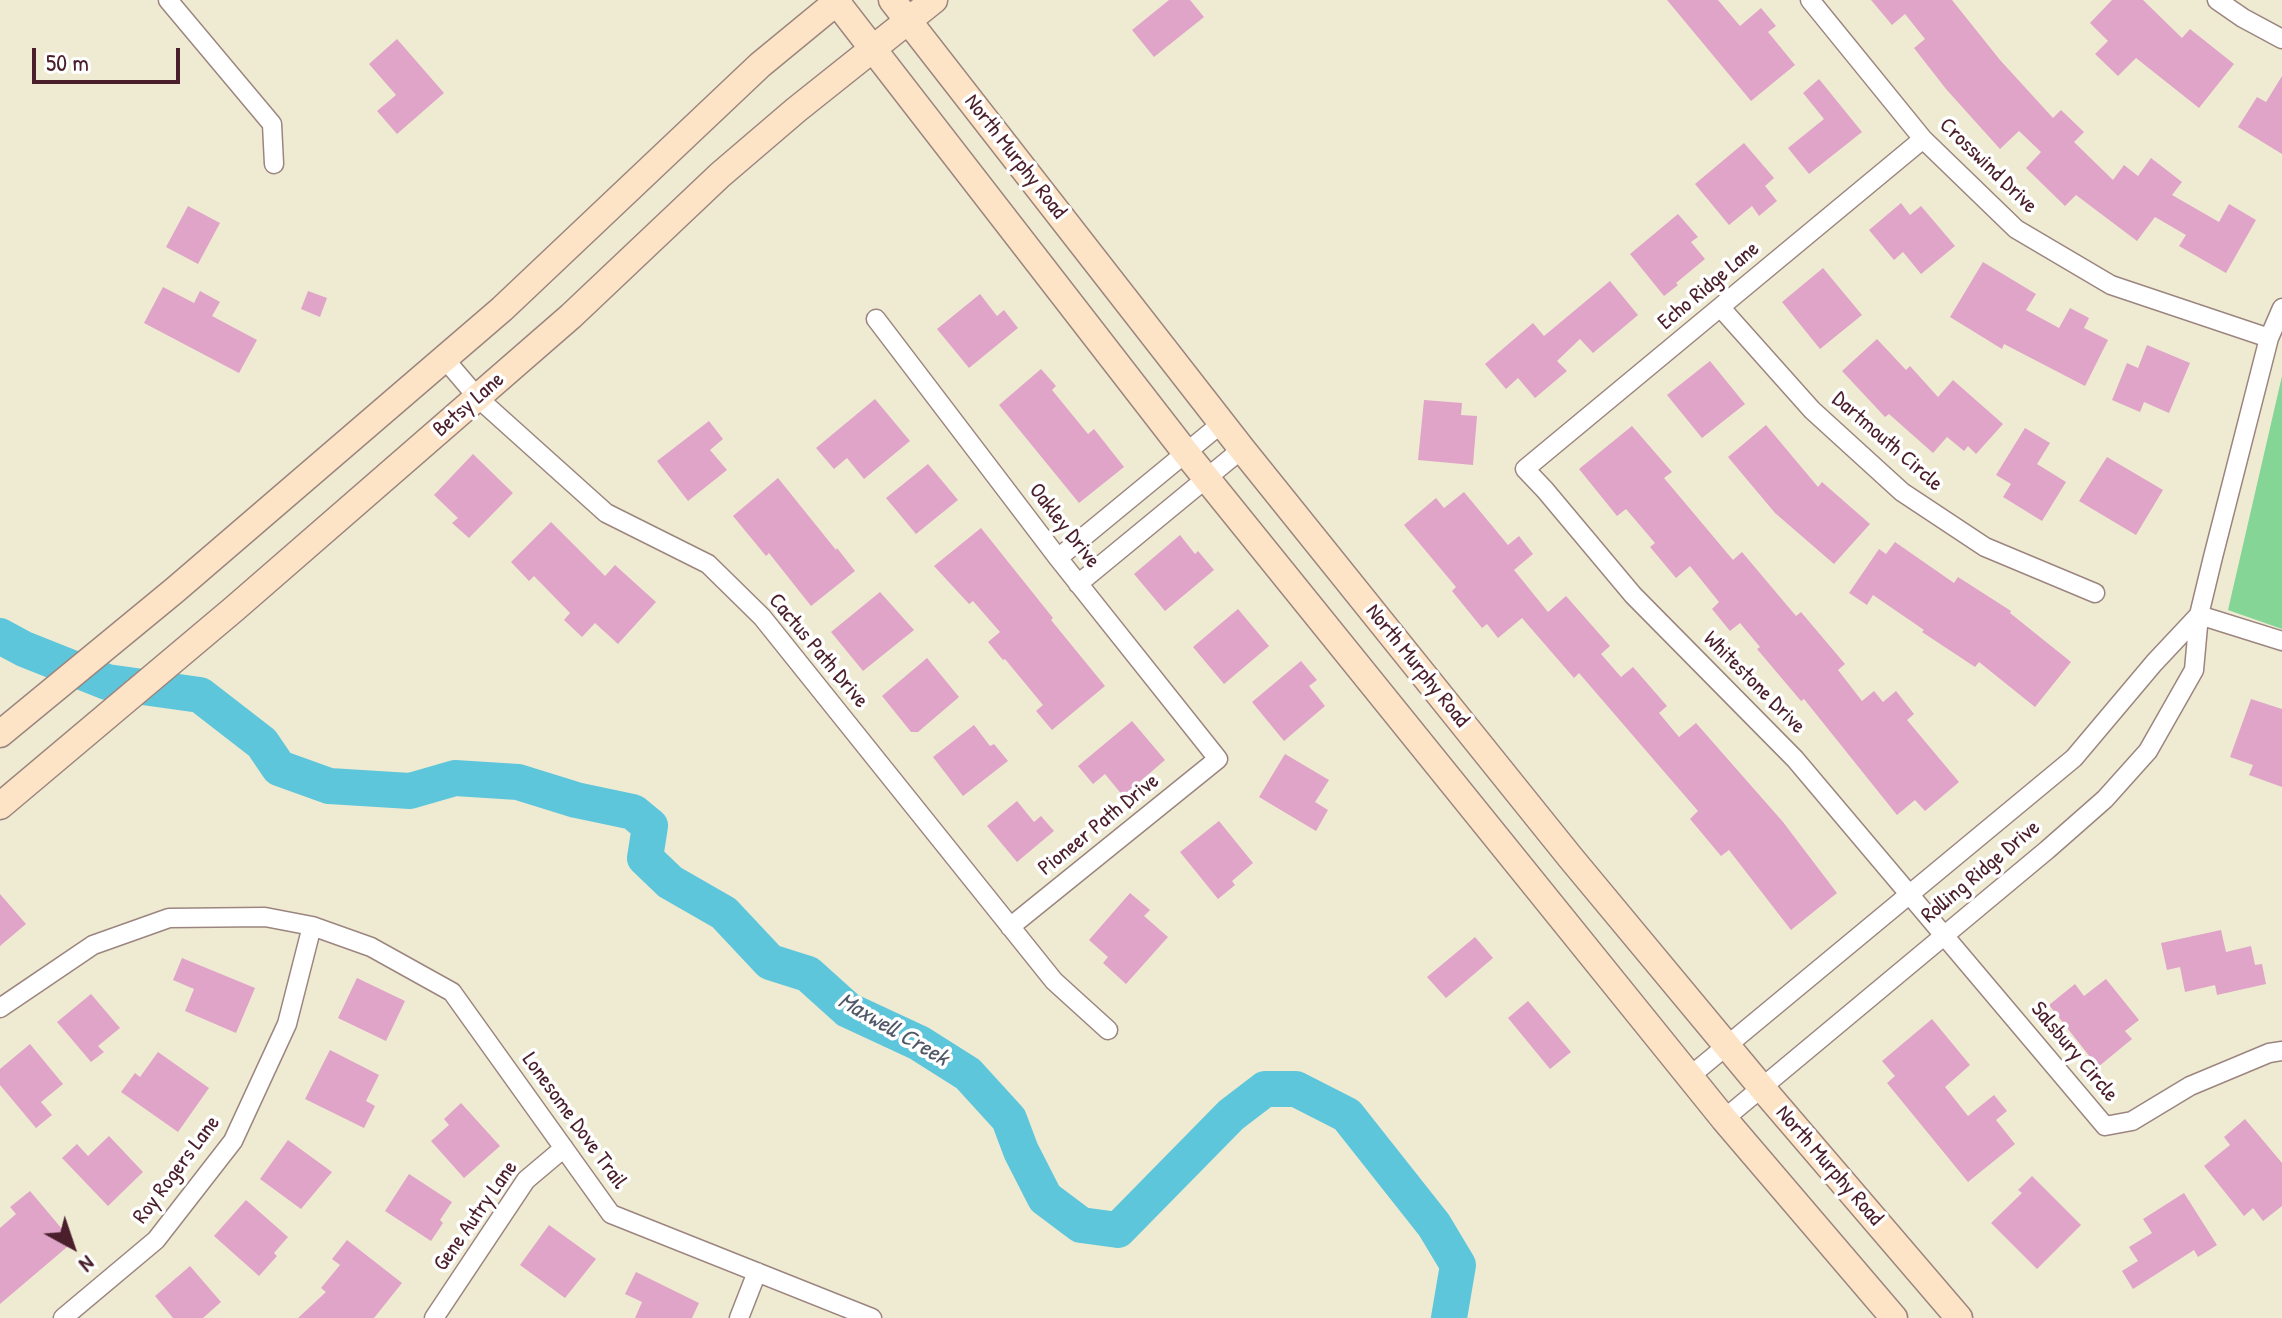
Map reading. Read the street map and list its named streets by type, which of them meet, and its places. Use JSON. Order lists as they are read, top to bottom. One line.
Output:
{"streets":{"main road":["North Murphy Road","Betsy Lane"],"street":["Crosswind Drive","Echo Ridge Lane","Dartmouth Circle","Oakley Drive","Cactus Path Drive","Whitestone Drive","Pioneer Path Drive","Rolling Ridge Drive","Salsbury Circle","Lonesome Dove Trail","Roy Rogers Lane","Gene Autry Lane"]},"crossings":[["North Murphy Road","Betsy Lane"],["North Murphy Road","Rolling Ridge Drive"],["Crosswind Drive","Echo Ridge Lane"],["Crosswind Drive","Rolling Ridge Drive"],["Echo Ridge Lane","Dartmouth Circle"],["Echo Ridge Lane","Whitestone Drive"],["Betsy Lane","Cactus Path Drive"],["Oakley Drive","Pioneer Path Drive"],["Cactus Path Drive","Pioneer Path Drive"],["Whitestone Drive","Rolling Ridge Drive"],["Whitestone Drive","Salsbury Circle"],["Rolling Ridge Drive","Salsbury Circle"],["Lonesome Dove Trail","Roy Rogers Lane"],["Lonesome Dove Trail","Gene Autry Lane"]],"water":["Maxwell Creek"],"scale_bar":"50 m","north":"bottom right"}
